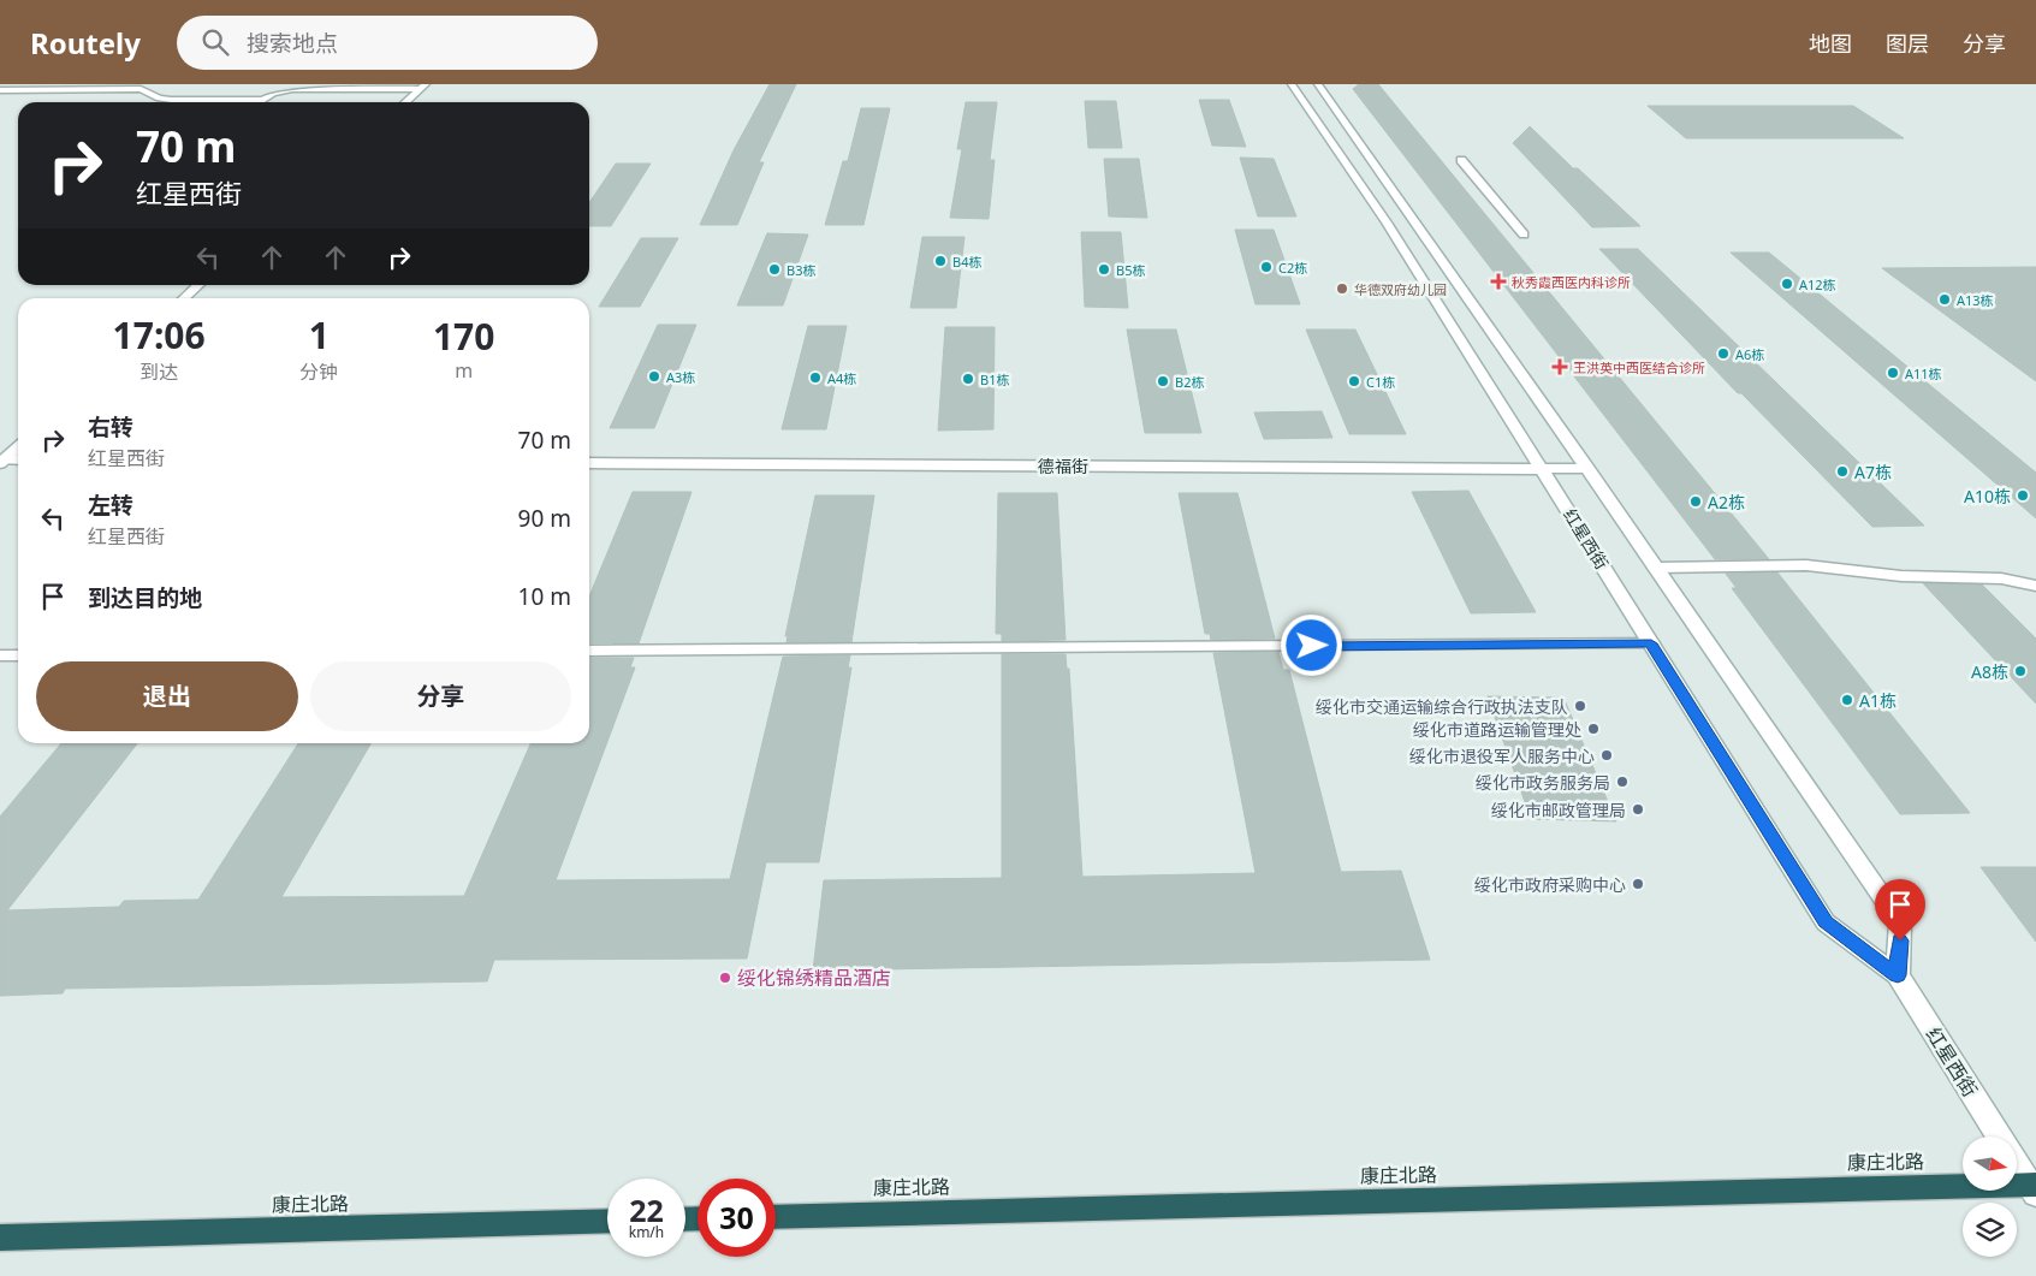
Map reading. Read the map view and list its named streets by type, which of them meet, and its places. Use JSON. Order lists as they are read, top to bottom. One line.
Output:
{"streets":{"highway":["康庄北路"],"main road":["德福街","红星西街"]},"crossings":[["德福街","红星西街"],["红星西街","康庄北路"]],"places":{"other":["B4栋","C2栋","B3栋","B5栋","A12栋","华德双府幼儿园","A13栋","A6栋","A11栋","A3栋","A4栋","B1栋","B2栋","C1栋","A7栋","A10栋","A2栋","A8栋","A1栋","绥化市交通运输综合行政执法支队","绥化市道路运输管理处","绥化市退役军人服务中心","绥化市政务服务局","绥化市邮政管理局","绥化市政府采购中心","绥化锦绣精品酒店"],"health":["秋秀霞西医内科诊所","王洪英中西医结合诊所"]},"north":"right","page":{"header":"Routely","search":"搜索地点","nav":["地图","图层","分享"],"turn":["70 m","红星西街"],"eta":["17:06","到达","1","分钟","170","m"],"list":[{"name":"右转","note":"红星西街","value":"70 m"},{"name":"左转","note":"红星西街","value":"90 m"},{"name":"到达目的地","value":"10 m"}],"buttons":["退出","分享"],"speed":"22 km/h","limit":"30"}}
